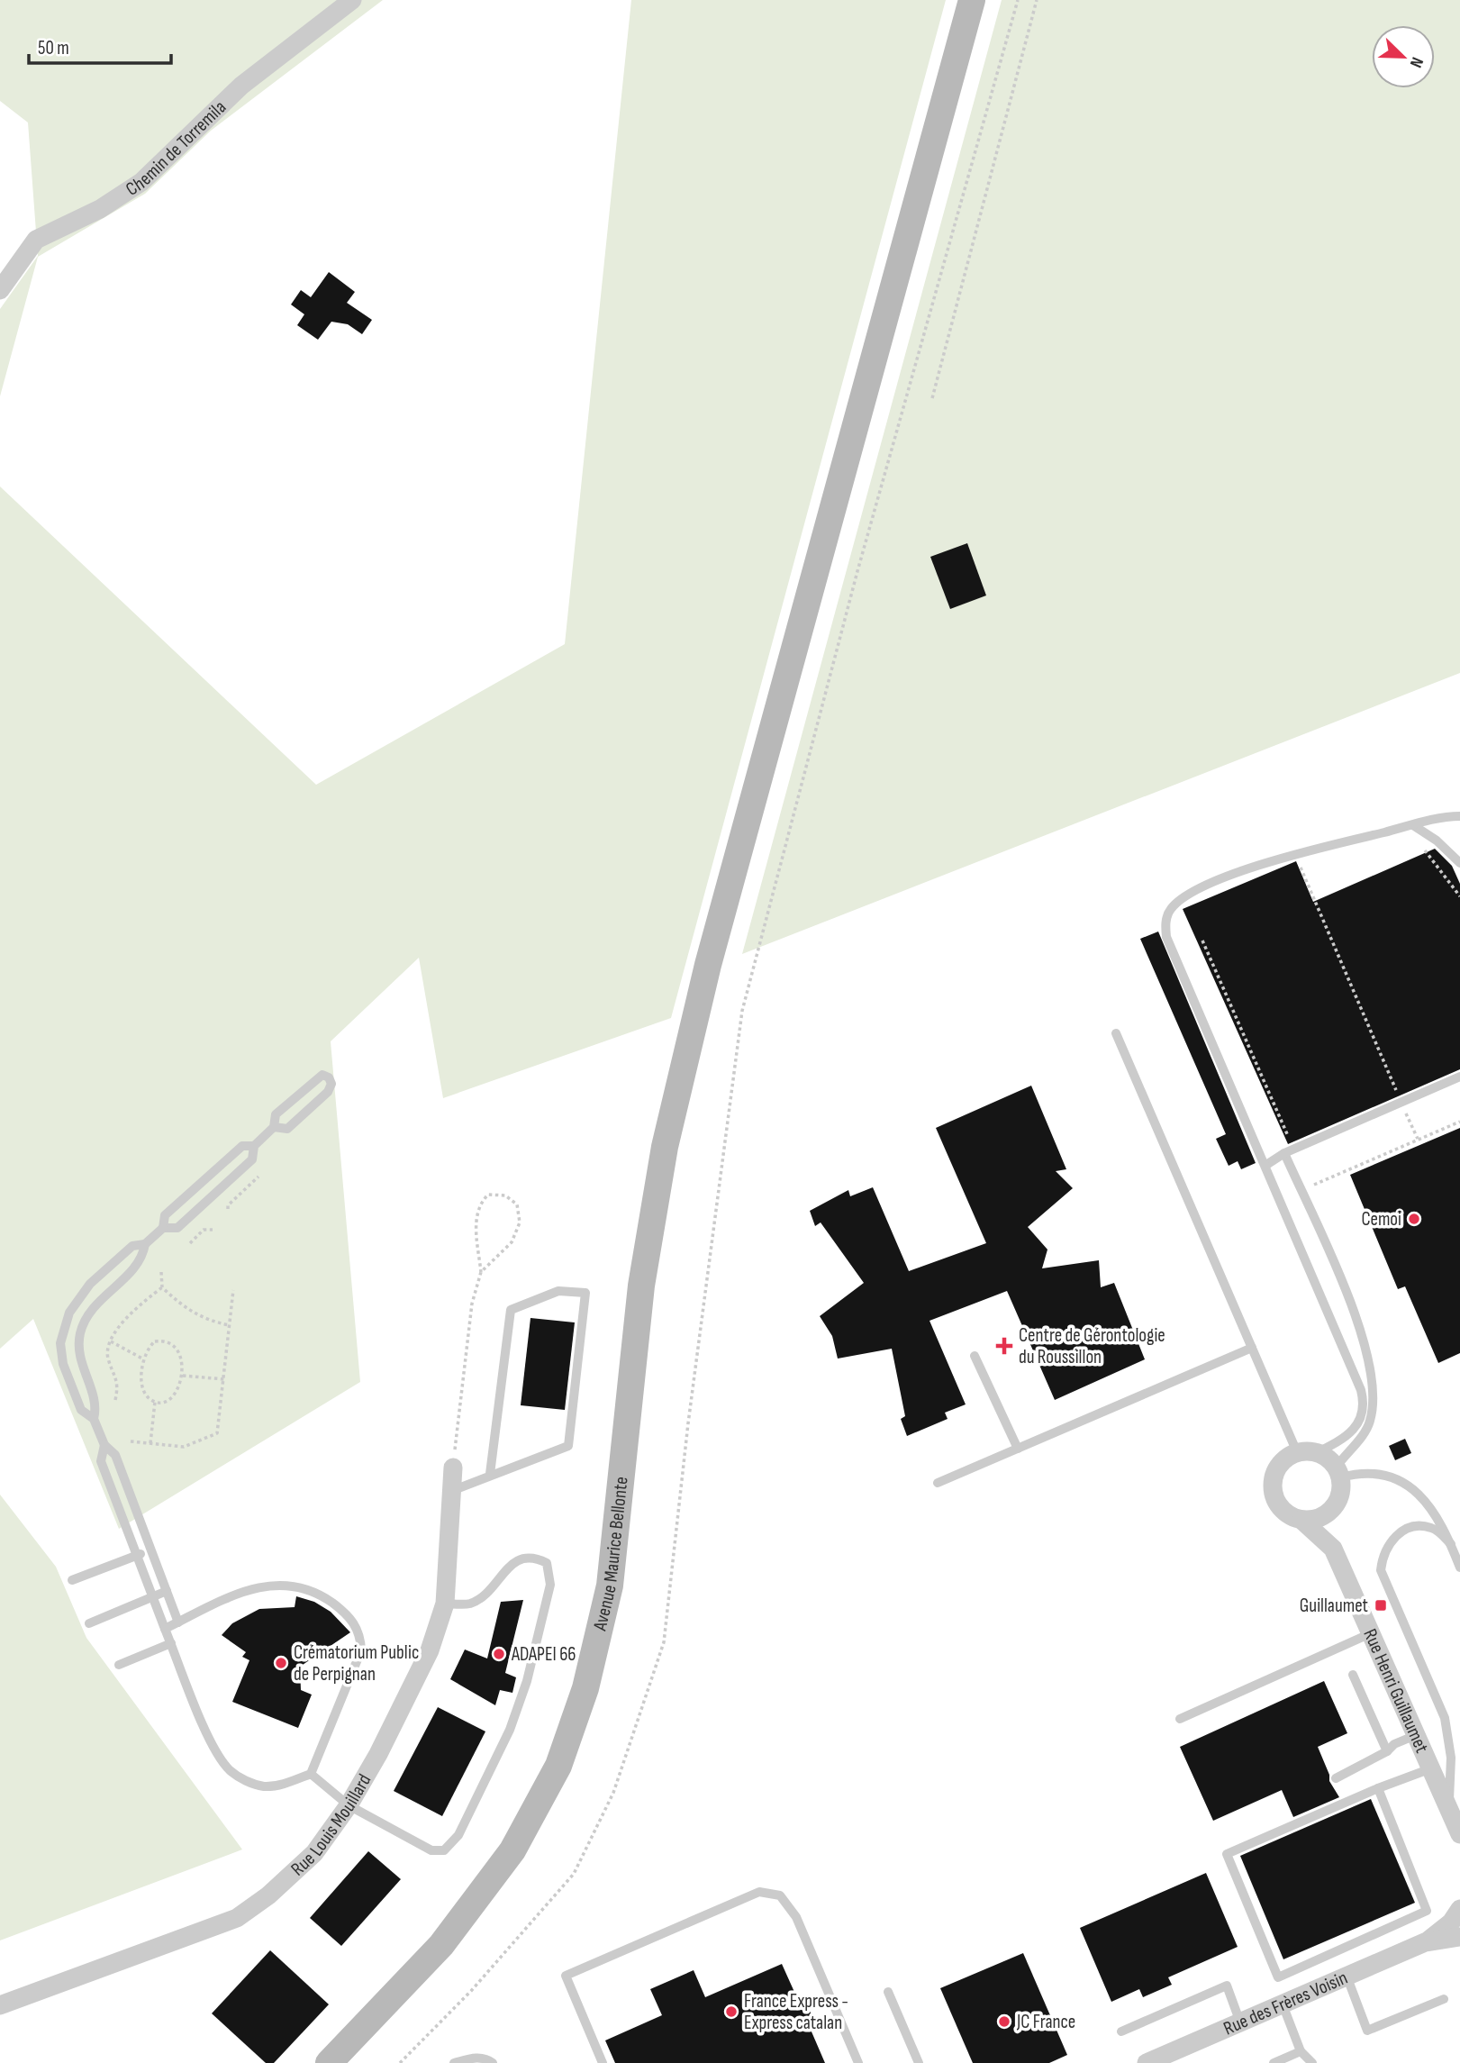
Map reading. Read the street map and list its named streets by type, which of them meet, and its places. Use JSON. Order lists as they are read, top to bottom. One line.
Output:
{"streets":{"main road":["Avenue Maurice Bellonte"],"street":["Chemin de Torremila","Rue Henri Guillaumet","Rue Louis Mouillard","Rue des Frères Voisin"]},"places":{"other":["Cemoi","ADAPEI 66","Crématorium Public de Perpignan","France Express - Express catalan","JC France"],"health":["Centre de Gérontologie du Roussillon"],"transit":["Guillaumet"]},"scale_bar":"50 m","north":"bottom right"}
